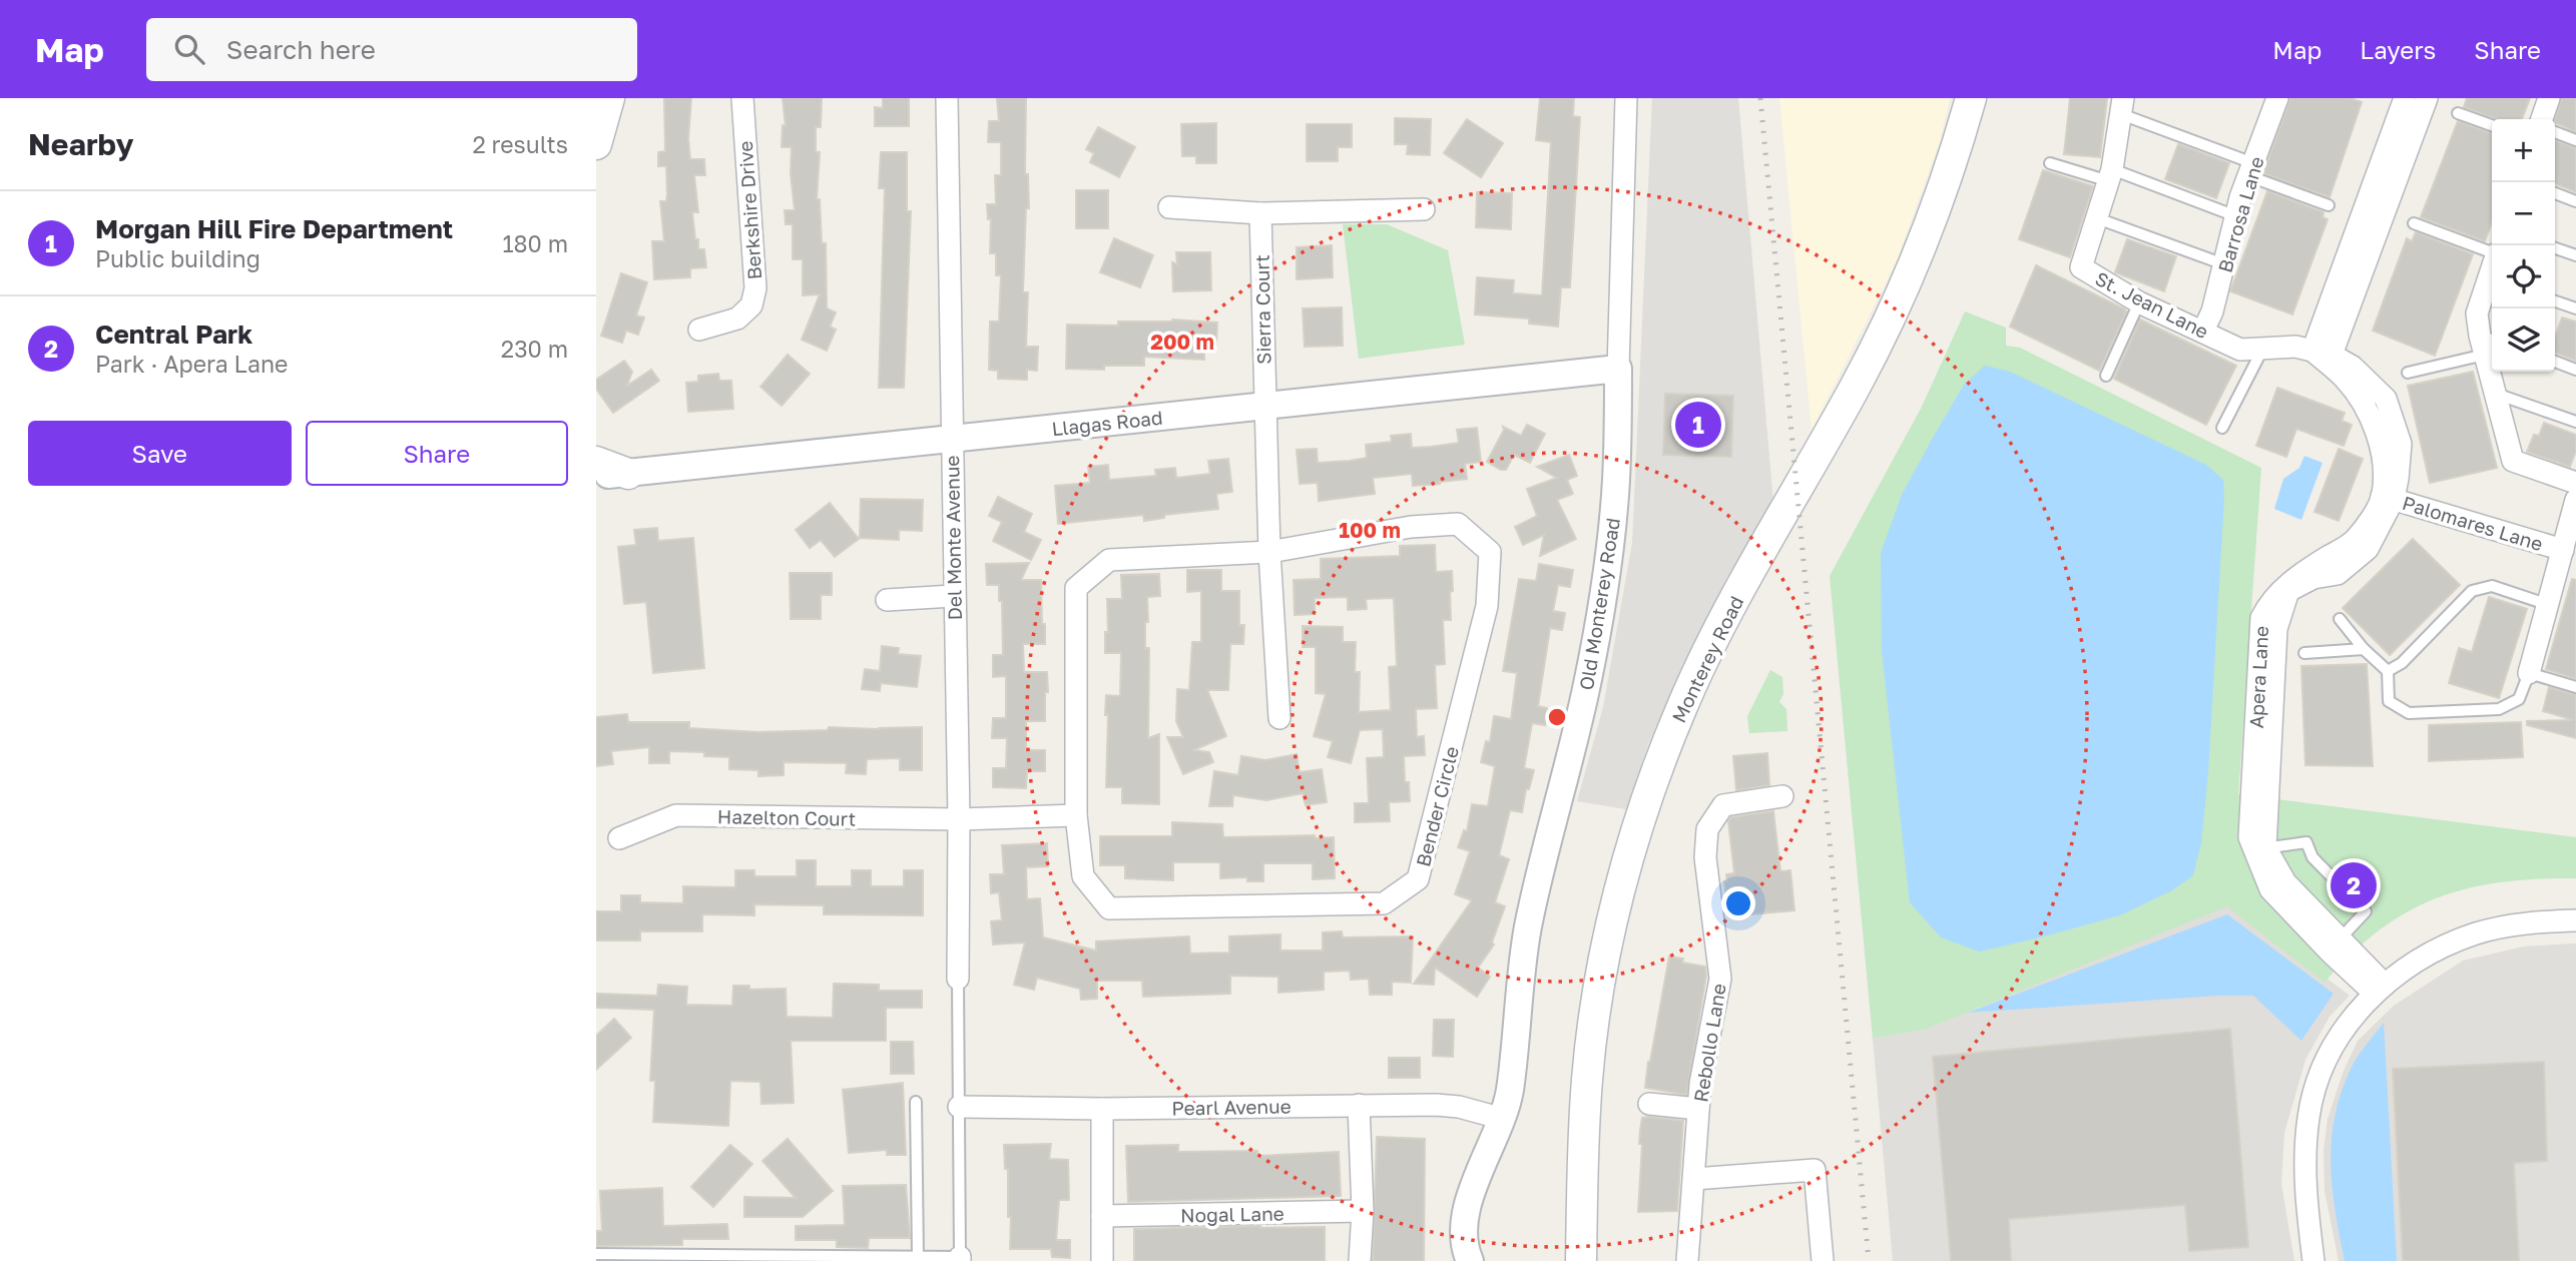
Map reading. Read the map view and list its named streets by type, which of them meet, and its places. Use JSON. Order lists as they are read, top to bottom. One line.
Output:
{"streets":{"main road":["Monterey Road"],"street":["Berkshire Drive","Barrosa Lane","St. Jean Lane","Sierra Court","Llagas Road","Palomares Lane","Del Monte Avenue","Old Monterey Road","Apera Lane","Bender Circle","Hazelton Court","Rebollo Lane","Pearl Avenue","Nogal Lane"]},"crossings":[["Barrosa Lane","St. Jean Lane"],["St. Jean Lane","Apera Lane"],["Sierra Court","Llagas Road"],["Llagas Road","Del Monte Avenue"],["Llagas Road","Old Monterey Road"],["Palomares Lane","Apera Lane"],["Del Monte Avenue","Hazelton Court"],["Old Monterey Road","Pearl Avenue"]],"page":{"header":"Map","search":"Search here","nav":["Map","Layers","Share"],"heading":["Nearby","2 results"],"map_buttons":["+","−"],"list":[{"mark":"1","name":"Morgan Hill Fire Department","note":"Public building","value":"180 m"},{"mark":"2","name":"Central Park","note":"Park · Apera Lane","value":"230 m"}],"pins":["1","2"],"buttons":["Save","Share"]},"rings":["200 m","100 m"]}
